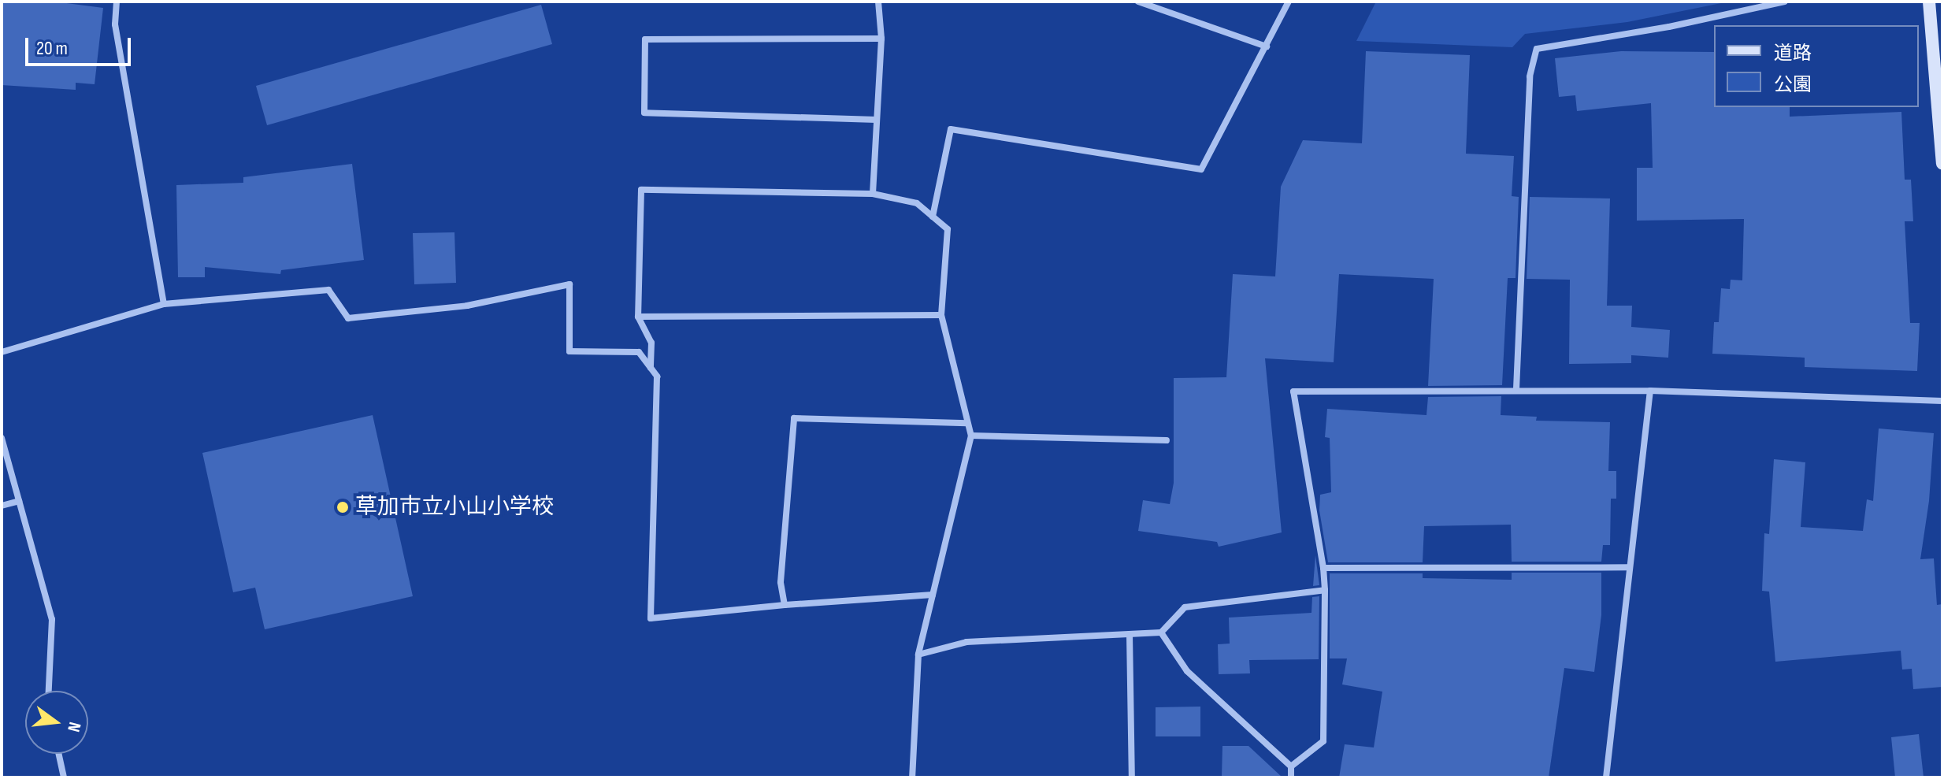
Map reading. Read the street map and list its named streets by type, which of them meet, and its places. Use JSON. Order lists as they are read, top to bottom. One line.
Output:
{"places":["草加市立小山小学校"],"legend":["道路","公園"],"scale_bar":"20 m","north":"right"}
